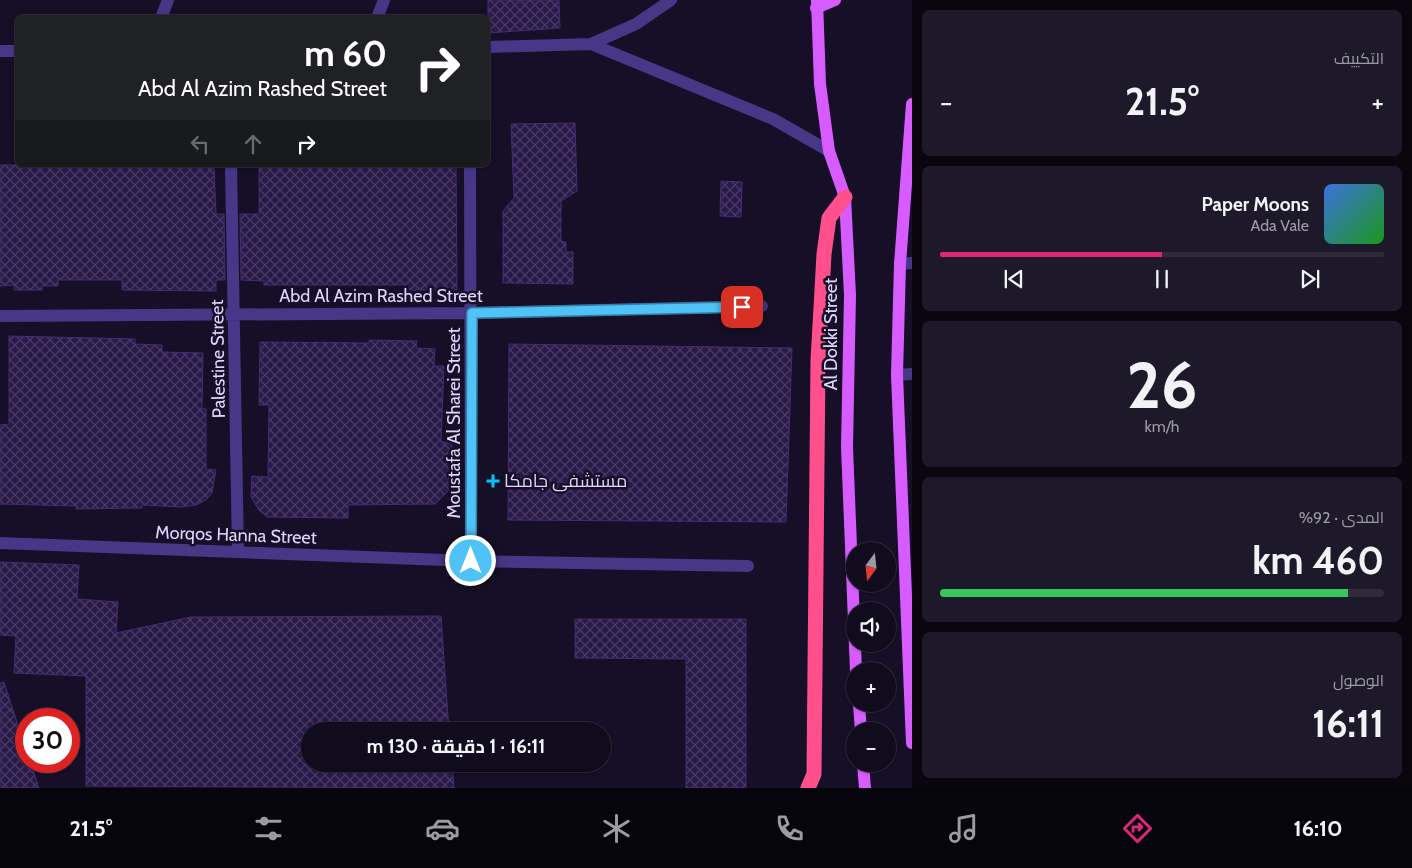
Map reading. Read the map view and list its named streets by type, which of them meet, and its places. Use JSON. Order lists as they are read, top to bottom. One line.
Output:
{"streets":{"main road":["Al Dokki Street"],"street":["Abd Al Azim Rashed Street","Palestine Street","Moustafa Al Sharei Street","Morqos Hanna Street"]},"crossings":[["Abd Al Azim Rashed Street","Palestine Street"],["Abd Al Azim Rashed Street","Moustafa Al Sharei Street"],["Palestine Street","Morqos Hanna Street"],["Moustafa Al Sharei Street","Morqos Hanna Street"]],"places":{"health":["مستشفى جامكا"]},"north":"bottom","page":{"tile":["التكييف",["26","km/h"],["المدى · 92%","460 km"],["الوصول","16:11"]],"turn":["60 m","Abd Al Azim Rashed Street"],"heat":["−","21.5°","+"],"song":["Paper Moons","Ada Vale"],"map_buttons":["+","−"],"limit":"30","trip":"16:11 · 1 دقيقة · 130 m","tabs":["16:10","21.5°"]}}
